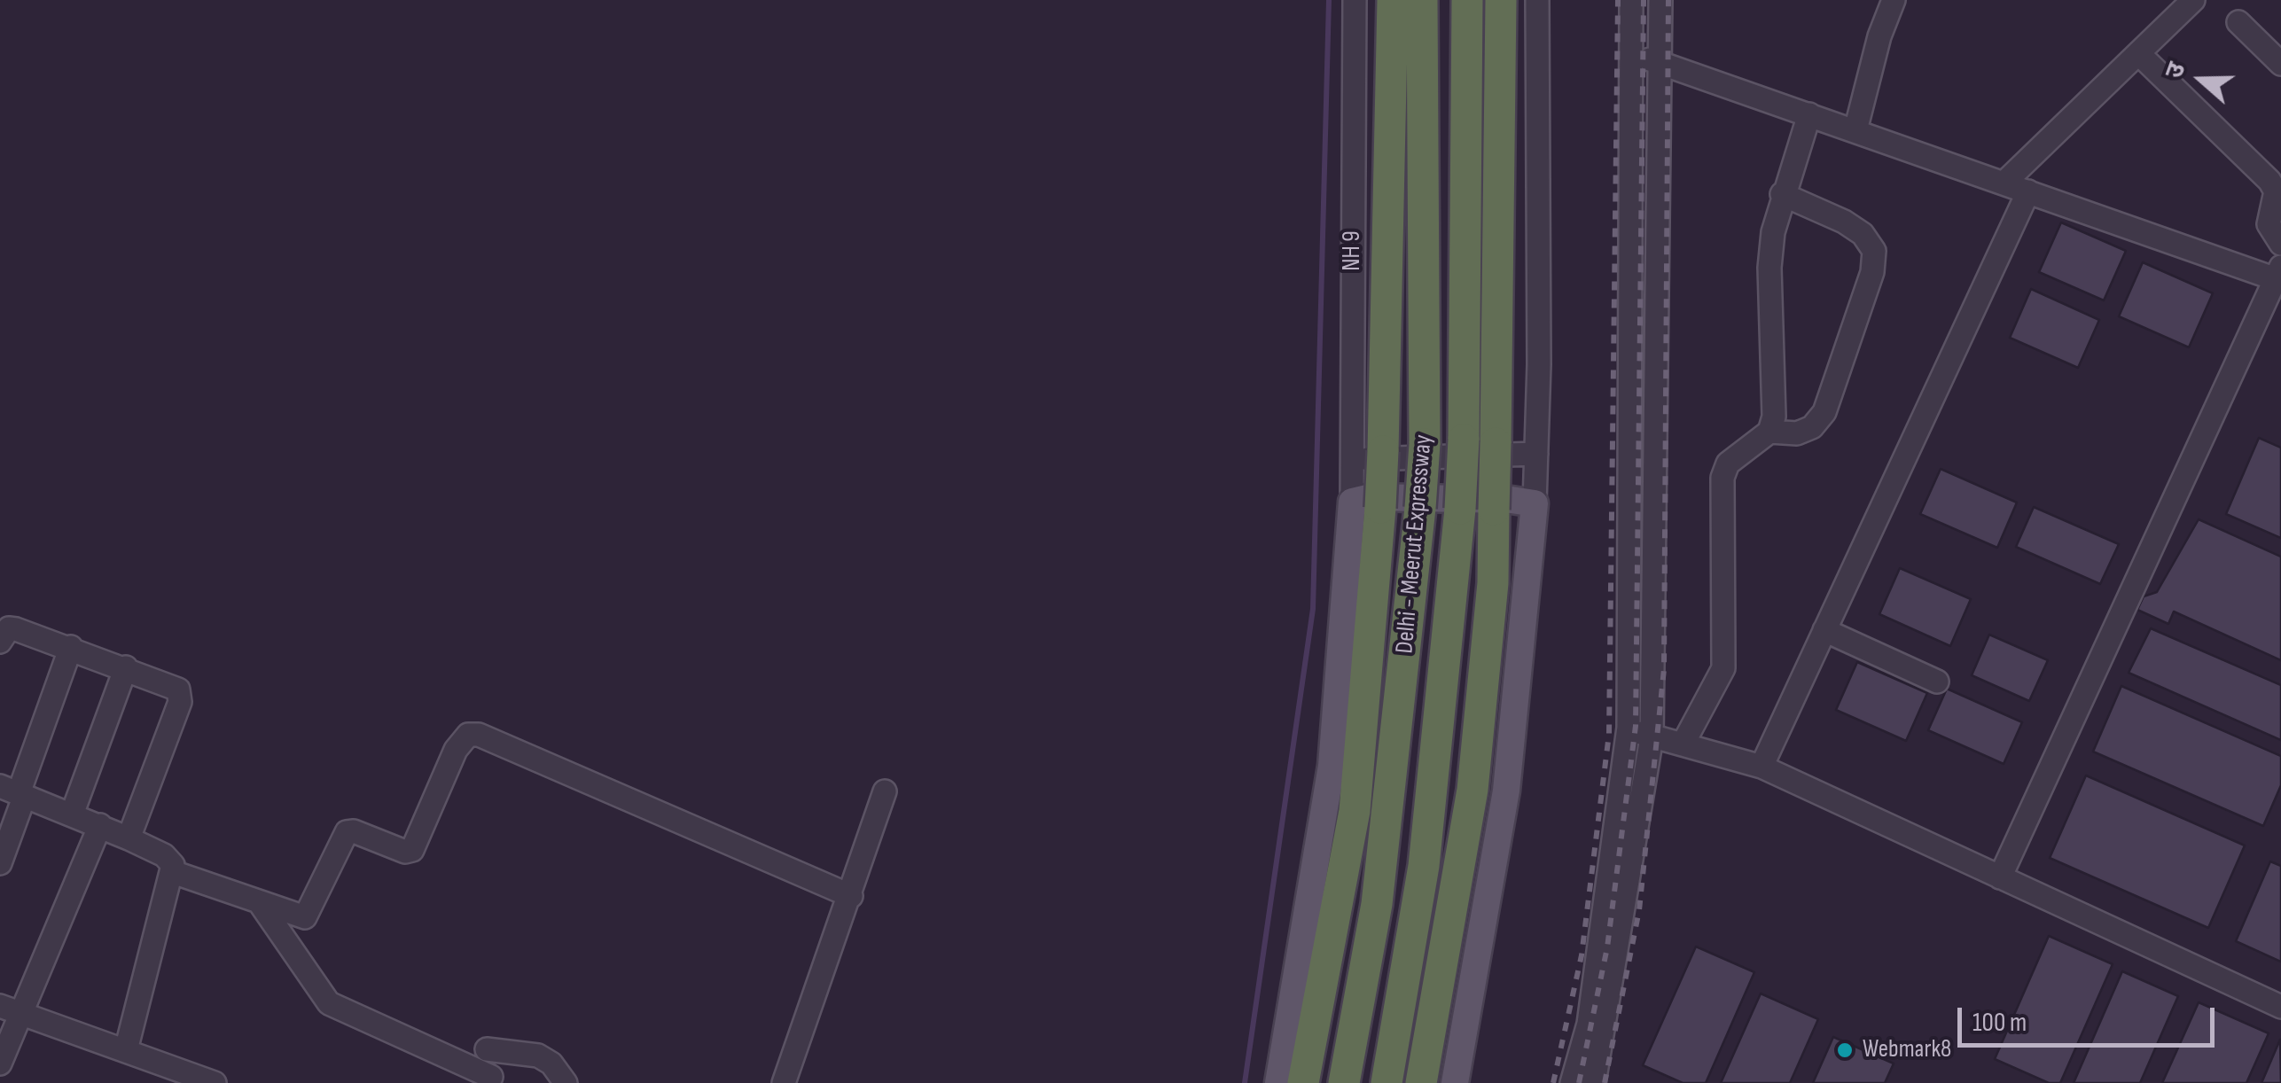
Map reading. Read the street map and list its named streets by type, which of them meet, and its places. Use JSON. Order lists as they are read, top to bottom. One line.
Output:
{"streets":{"highway":["Delhi - Meerut Expressway"],"street":["NH 9"]},"places":["Webmark8"],"scale_bar":"100 m","north":"left"}
